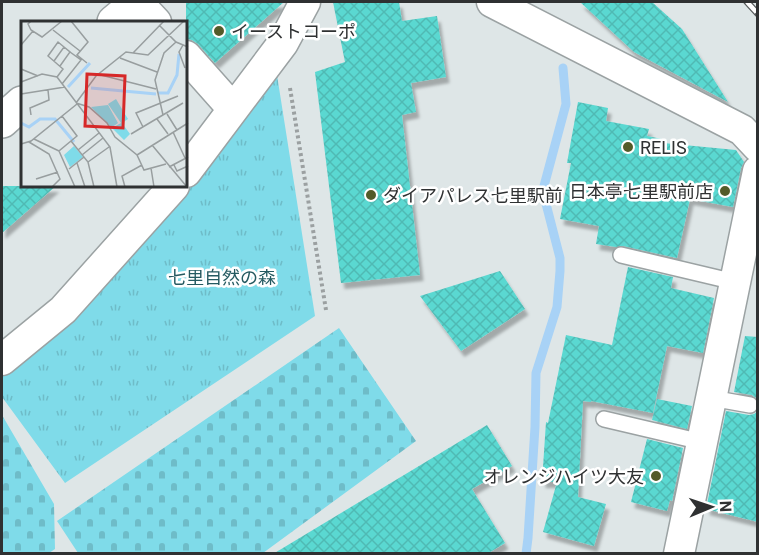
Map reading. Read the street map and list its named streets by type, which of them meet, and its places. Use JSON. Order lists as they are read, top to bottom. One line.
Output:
{"parks":["七里自然の森"],"places":["イーストコーポ","RELIS","日本亭七里駅前店","ダイアパレス七里駅前","オレンジハイツ大友"],"north":"right"}
